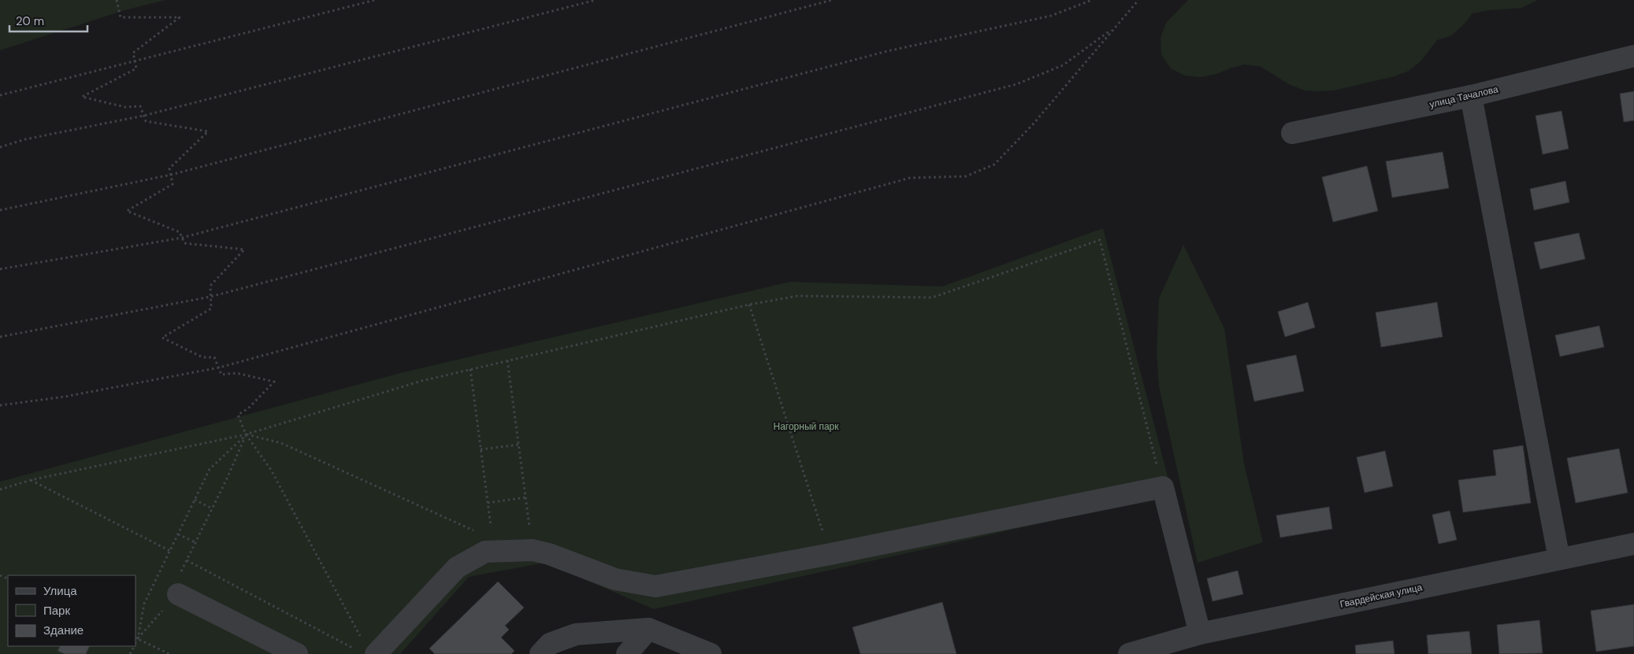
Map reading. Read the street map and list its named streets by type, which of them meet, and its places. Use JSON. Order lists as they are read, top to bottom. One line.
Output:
{"streets":{"street":["улица Тачалова","Гвардейская улица"]},"parks":["Нагорный парк"],"legend":["Улица","Парк","Здание"],"scale_bar":"20 m"}
